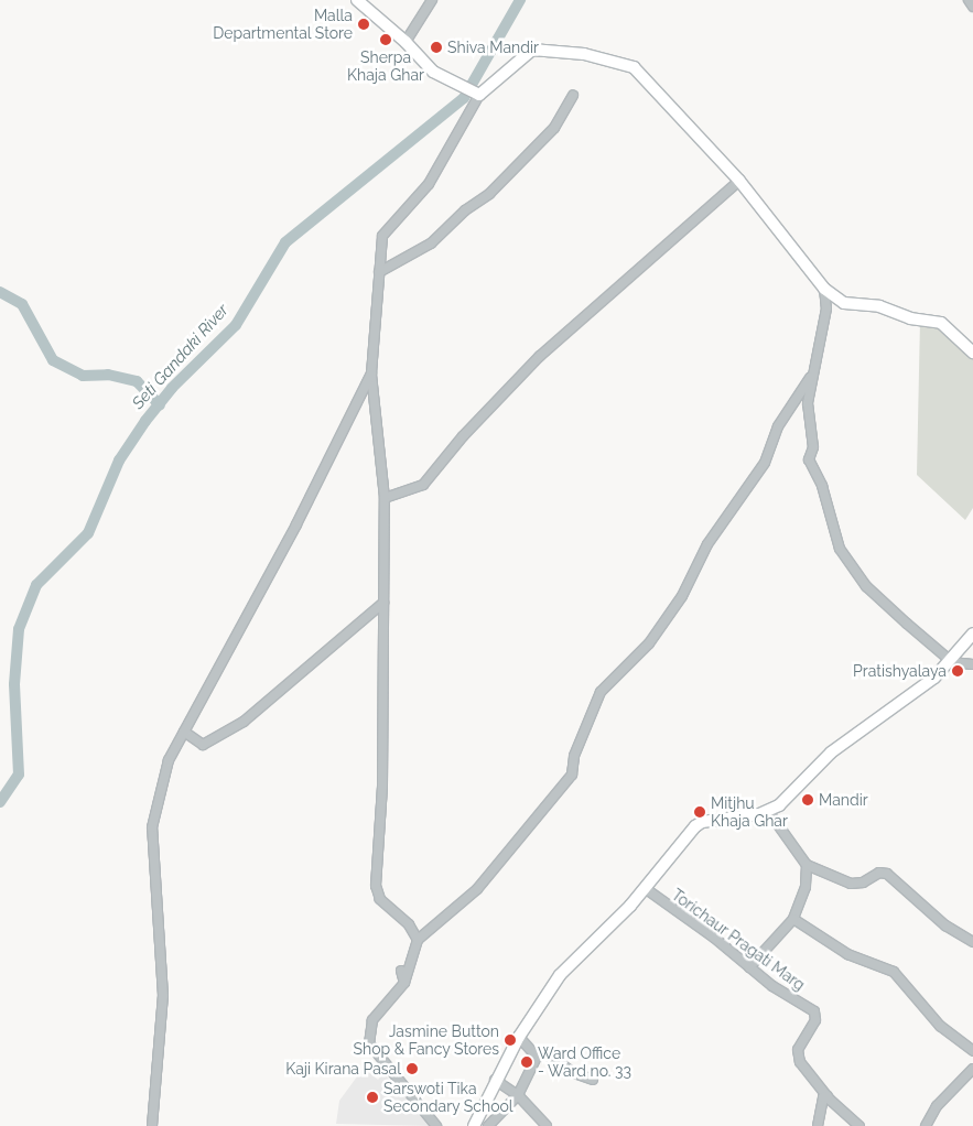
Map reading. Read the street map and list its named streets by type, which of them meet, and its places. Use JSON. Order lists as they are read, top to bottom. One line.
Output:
{"streets":{"street":["Torichaur Pragati Marg"]},"water":["Seti Gandaki River"],"places":["Malla Departmental Store","Sherpa Khaja Ghar","Shiva Mandir","Pratishyalaya","Mandir","Mitjhu Khaja Ghar","Jasmine Button Shop & Fancy Stores","Ward Office - Ward no. 33","Kaji Kirana Pasal","Sarswoti Tika Secondary School"]}
